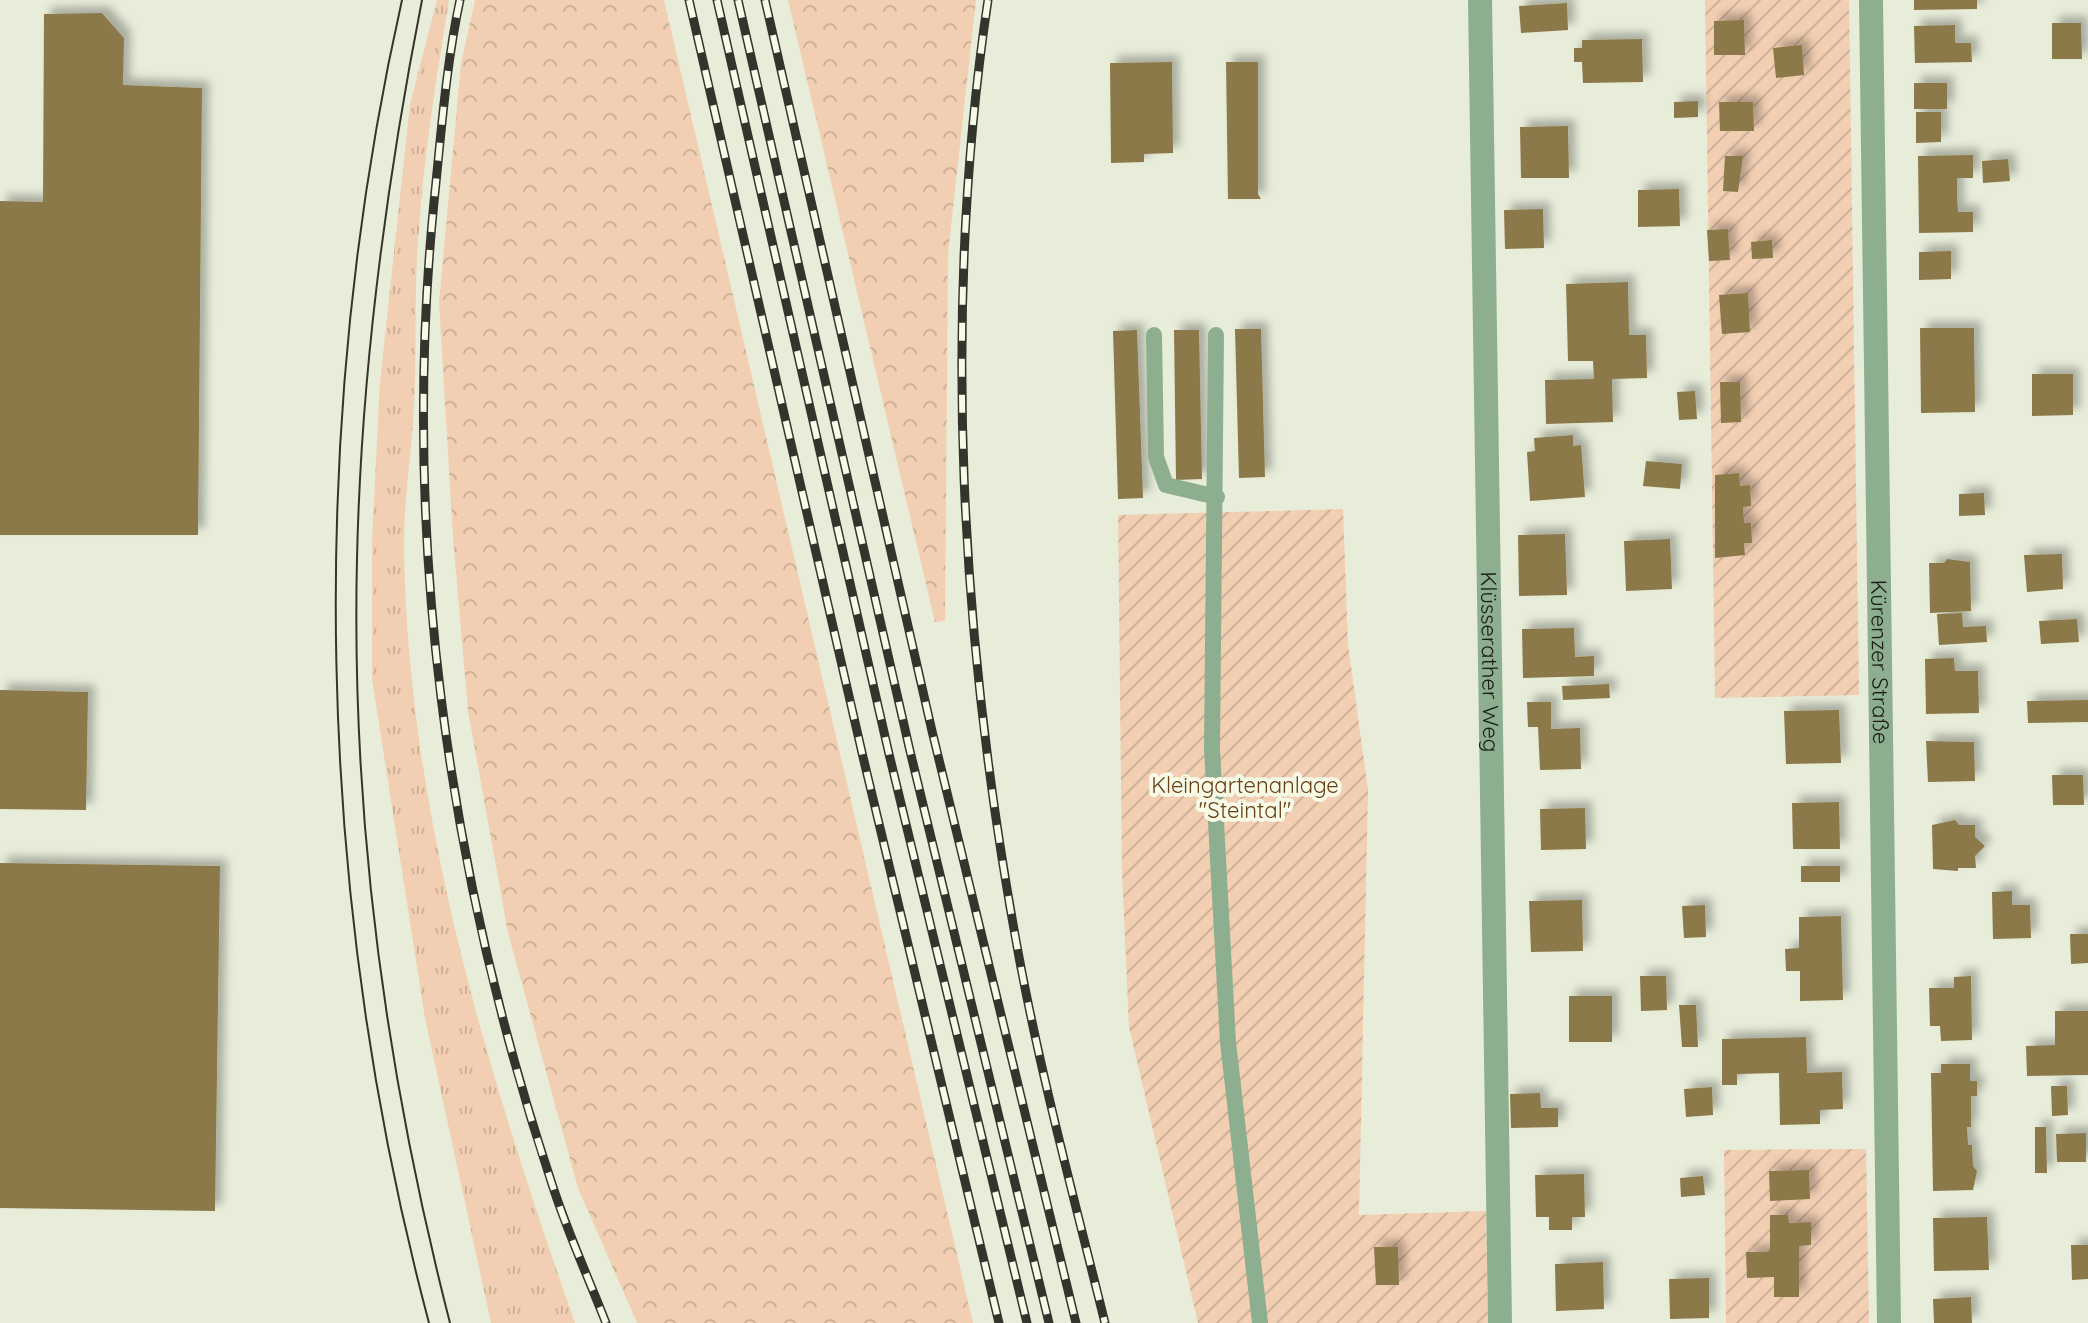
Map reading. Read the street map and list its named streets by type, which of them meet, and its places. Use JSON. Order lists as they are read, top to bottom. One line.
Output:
{"streets":{"street":["Klüsserather Weg","Kürenzer Straße"]},"parks":["Kleingartenanlage \"Steintal\""]}
